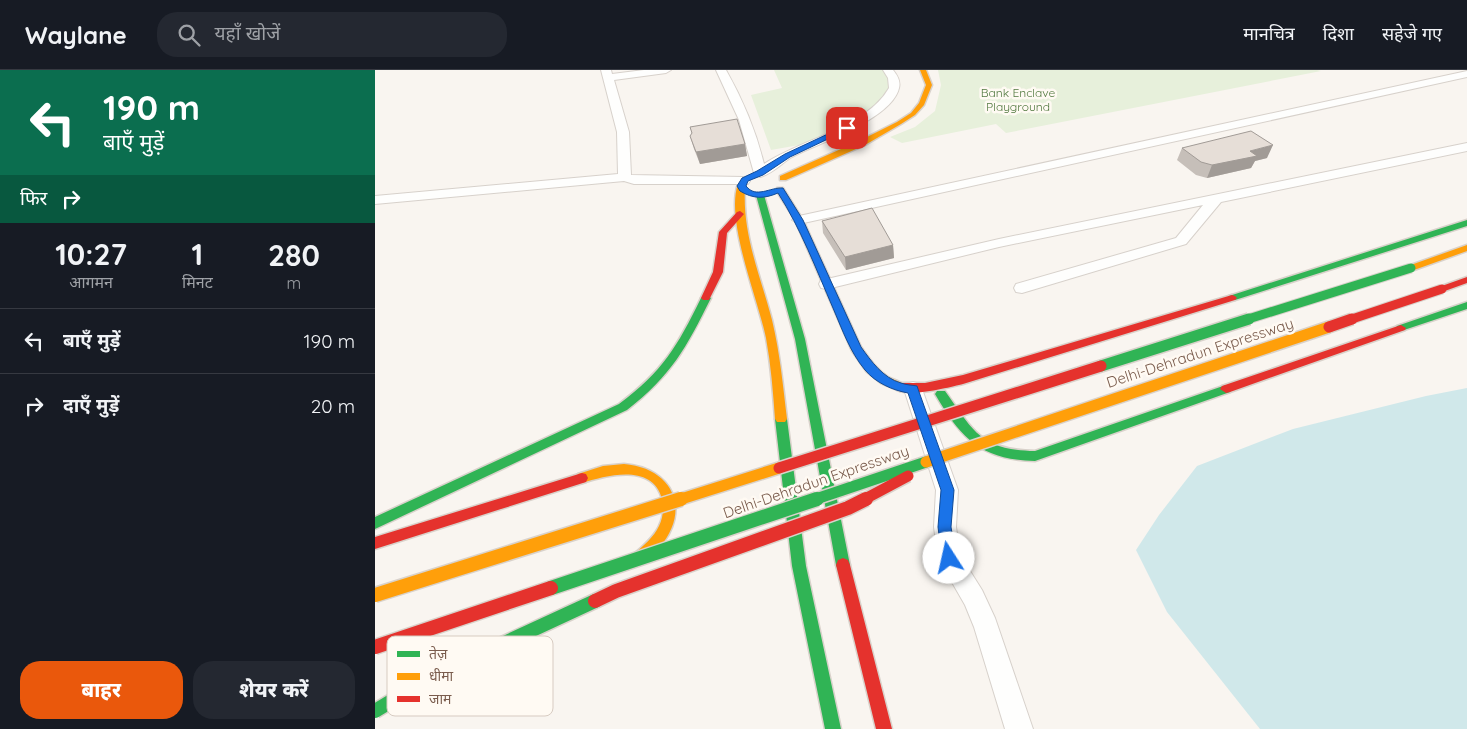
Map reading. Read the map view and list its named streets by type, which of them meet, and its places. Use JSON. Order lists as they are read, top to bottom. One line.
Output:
{"streets":{"main road":["Delhi-Dehradun Expressway"]},"parks":["Bank Enclave Playground"],"legend":["तेज़","धीमा","जाम"],"page":{"header":"Waylane","search":"यहाँ खोजें","nav":["मानचित्र","दिशा","सहेजे गए"],"turn":["190 m","बाएँ मुड़ें"],"then":"फिर","eta":["10:27","आगमन","1","मिनट","280","m"],"list":[{"name":"बाएँ मुड़ें","value":"190 m"},{"name":"दाएँ मुड़ें","value":"20 m"}],"buttons":["बाहर","शेयर करें"]}}
